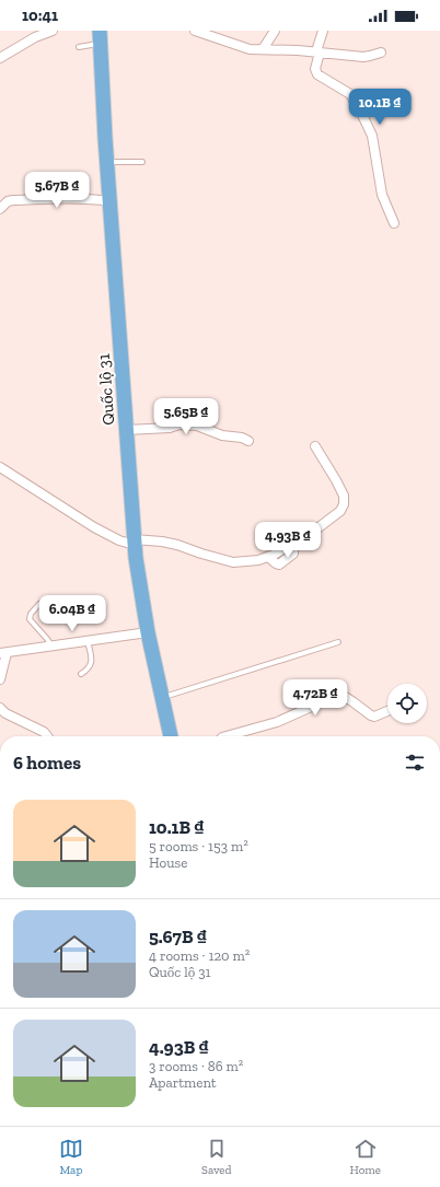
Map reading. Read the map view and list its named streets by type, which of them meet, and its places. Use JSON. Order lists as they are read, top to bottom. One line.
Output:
{"streets":{"highway":["Quốc lộ 31"]},"page":{"status":"10:41","price":["10.1B ₫","5.67B ₫","5.65B ₫","4.93B ₫","6.04B ₫","4.72B ₫"],"heading":"6 homes","list":[{"name":"10.1B ₫","note":"5 rooms · 153 m² · House"},{"name":"5.67B ₫","note":"4 rooms · 120 m² · Quốc lộ 31"},{"name":"4.93B ₫","note":"3 rooms · 86 m² · Apartment"}],"tabs":["Map","Saved","Home"]}}
